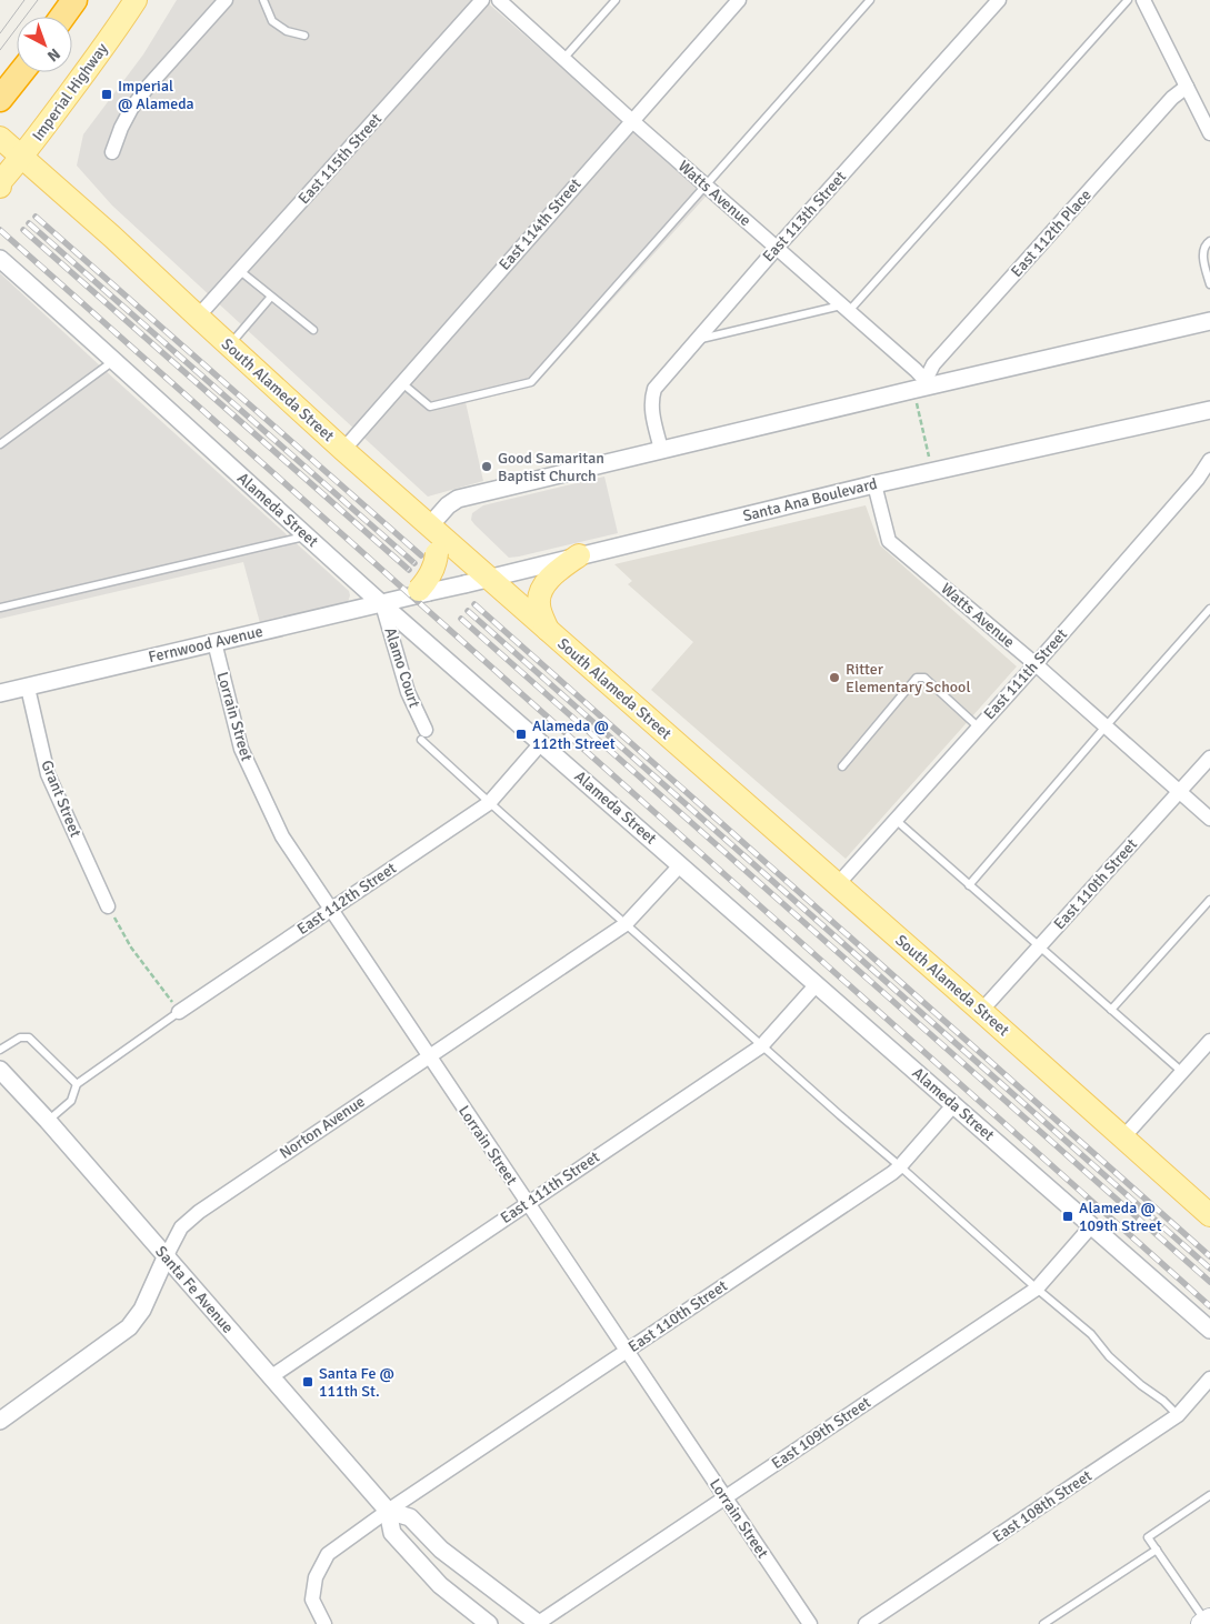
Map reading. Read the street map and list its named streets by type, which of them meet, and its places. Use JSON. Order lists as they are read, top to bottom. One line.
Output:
{"streets":{"main road":["Imperial Highway","South Alameda Street"],"street":["East 115th Street","Watts Avenue","East 113th Street","East 114th Street","East 112th Place","Santa Ana Boulevard","Alameda Street","Fernwood Avenue","Alamo Court","East 111th Street","Lorrain Street","Grant Street","East 110th Street","East 112th Street","Norton Avenue","Santa Fe Avenue","East 109th Street","East 108th Street"]},"crossings":[["Imperial Highway","South Alameda Street"],["East 115th Street","South Alameda Street"],["Watts Avenue","East 113th Street"],["Watts Avenue","East 114th Street"],["Watts Avenue","East 112th Place"],["Watts Avenue","Santa Ana Boulevard"],["Watts Avenue","East 111th Street"],["Watts Avenue","East 110th Street"],["East 114th Street","South Alameda Street"],["South Alameda Street","Santa Ana Boulevard"],["South Alameda Street","East 111th Street"],["South Alameda Street","East 110th Street"],["Santa Ana Boulevard","Fernwood Avenue"],["Alameda Street","Fernwood Avenue"],["Alameda Street","Alamo Court"],["Alameda Street","East 111th Street"],["Alameda Street","East 110th Street"],["Alameda Street","East 112th Street"],["Alameda Street","Norton Avenue"],["Alameda Street","East 109th Street"],["Fernwood Avenue","Alamo Court"],["Fernwood Avenue","Lorrain Street"],["Fernwood Avenue","Grant Street"],["East 111th Street","Lorrain Street"],["East 111th Street","Santa Fe Avenue"],["Lorrain Street","East 110th Street"],["Lorrain Street","East 112th Street"],["Lorrain Street","Norton Avenue"],["Lorrain Street","East 109th Street"],["East 110th Street","Santa Fe Avenue"],["Norton Avenue","Santa Fe Avenue"],["Santa Fe Avenue","East 109th Street"]],"places":{"transit":["Imperial @ Alameda","Alameda @ 112th Street","Alameda @ 109th Street","Santa Fe @ 111th St."],"other":["Good Samaritan Baptist Church","Ritter Elementary School"]},"north":"bottom right"}
